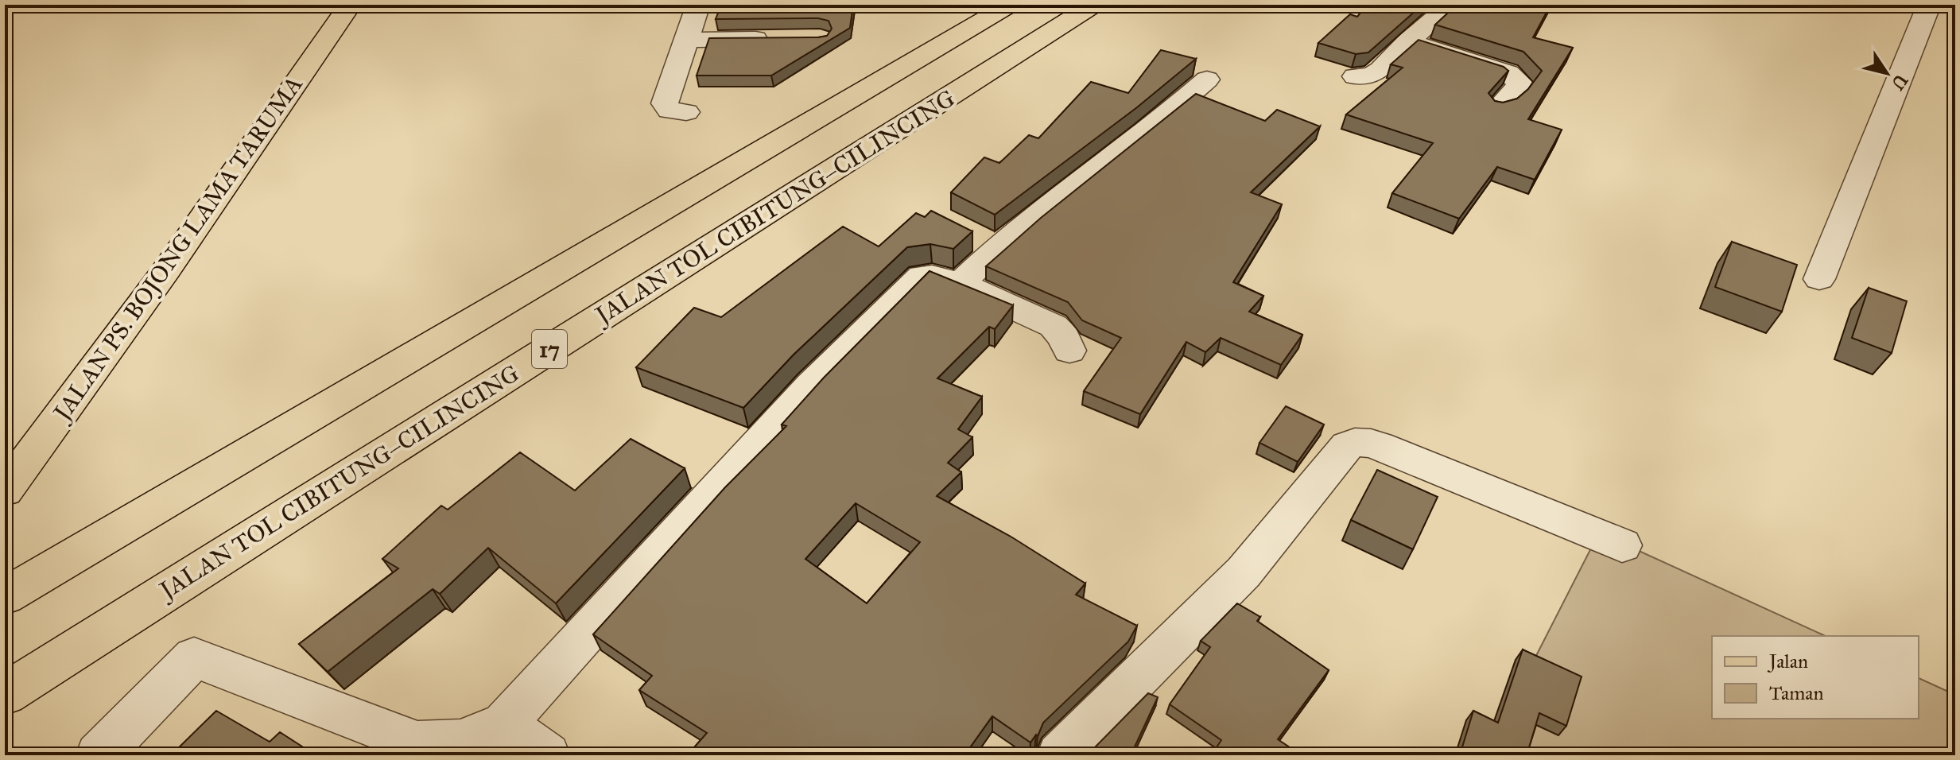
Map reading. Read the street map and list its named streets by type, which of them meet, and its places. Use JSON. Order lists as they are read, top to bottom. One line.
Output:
{"streets":{"main road":["JALAN TOL CIBITUNG–CILINCING","JALAN PS. BOJONG LAMA TARUMA","17"]},"legend":["Jalan","Taman"],"north":"bottom right"}
